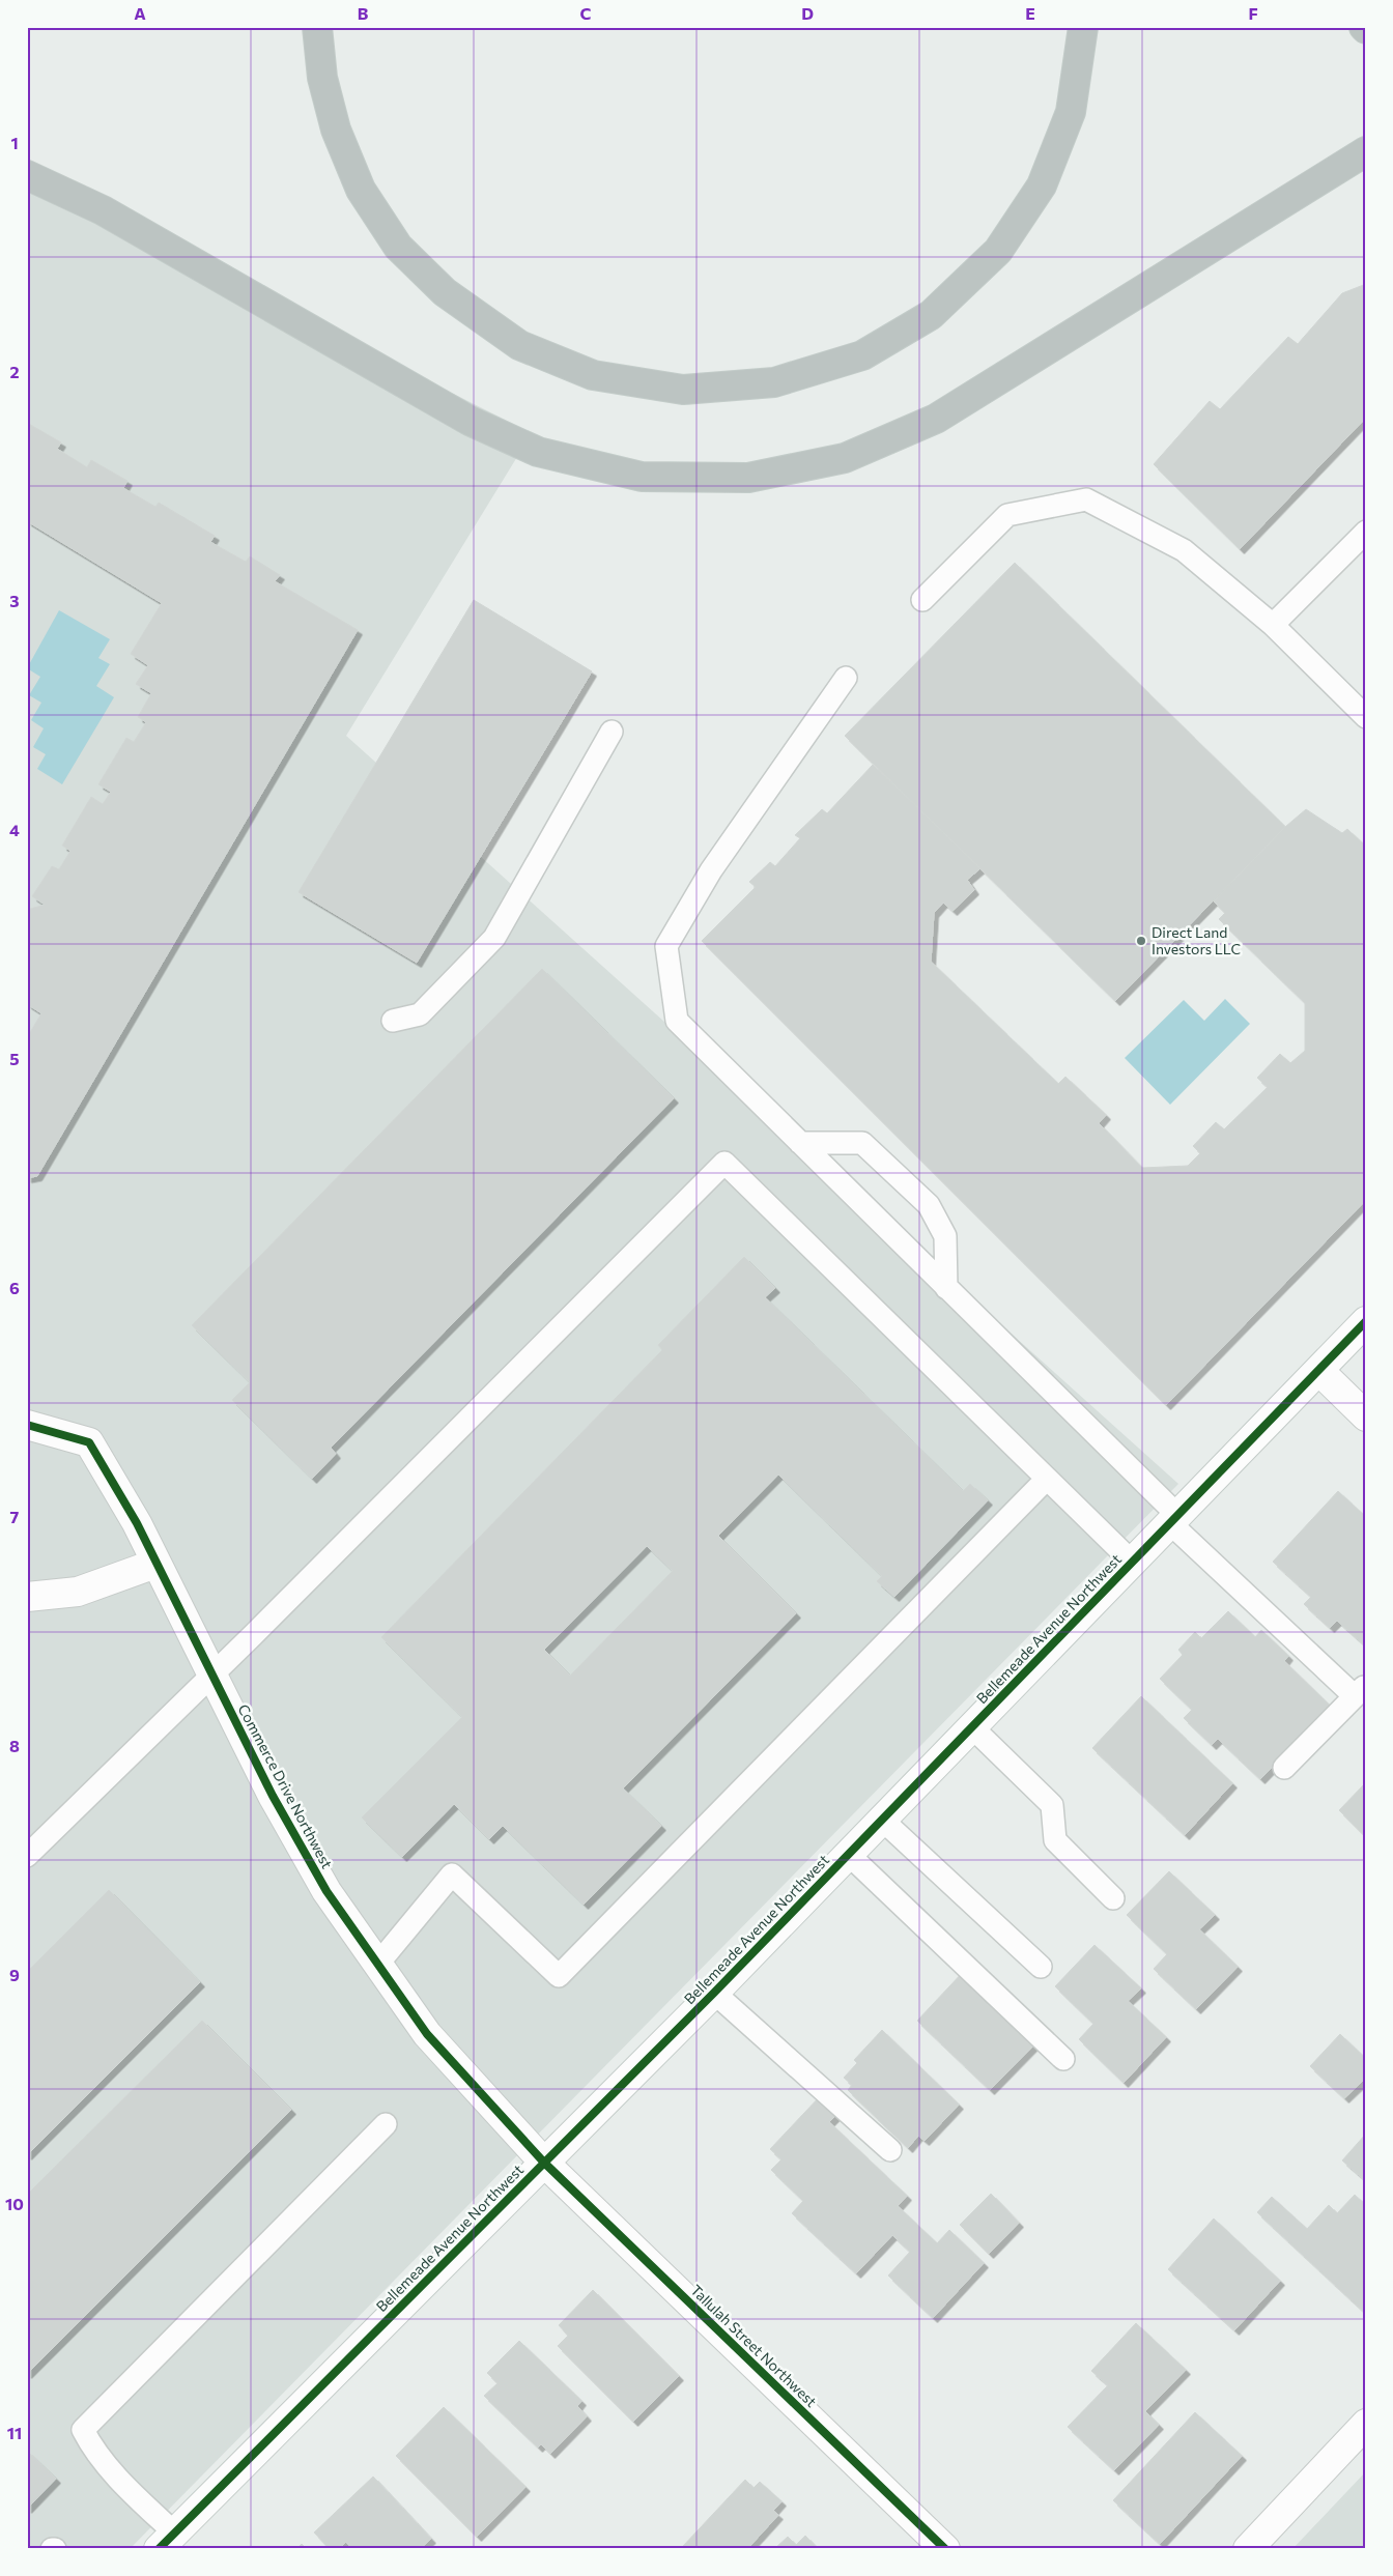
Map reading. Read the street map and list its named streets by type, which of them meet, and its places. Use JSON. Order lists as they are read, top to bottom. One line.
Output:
{"streets":{"street":["Bellemeade Avenue Northwest","Commerce Drive Northwest","Tallulah Street Northwest"]},"crossings":[["Bellemeade Avenue Northwest","Commerce Drive Northwest"],["Bellemeade Avenue Northwest","Tallulah Street Northwest"],["Commerce Drive Northwest","Tallulah Street Northwest"]],"places":["Direct Land Investors LLC"],"grid":{"columns":["A","B","C","D","E","F"],"rows":["1","2","3","4","5","6","7","8","9","10","11"]}}
